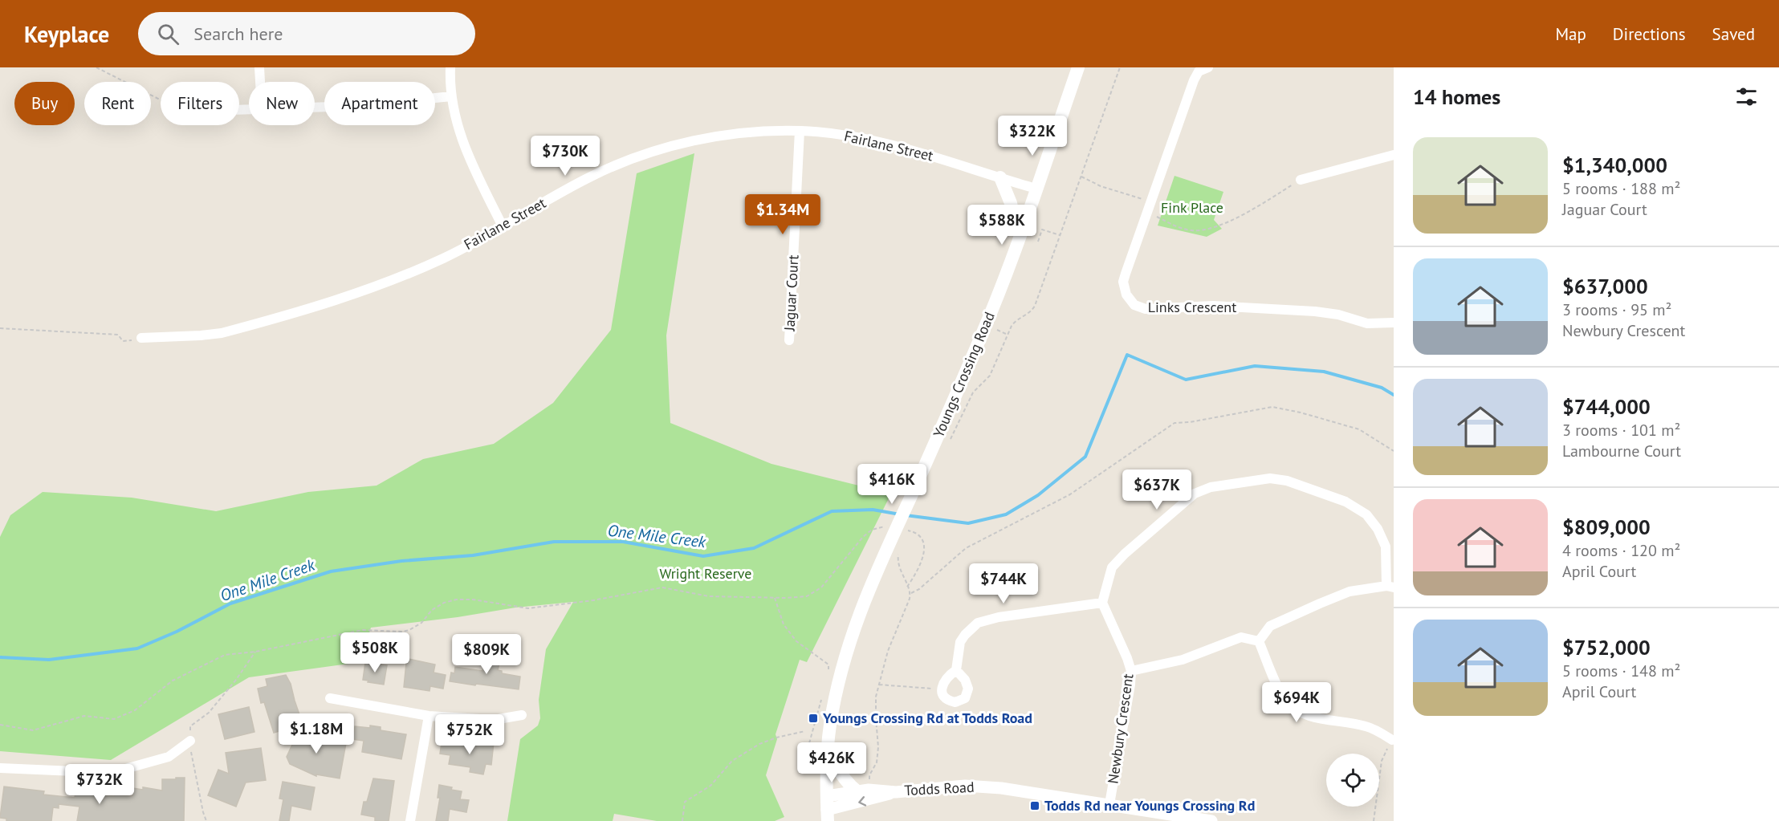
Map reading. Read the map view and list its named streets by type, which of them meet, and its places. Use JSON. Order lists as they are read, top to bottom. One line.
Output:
{"streets":{"main road":["Youngs Crossing Road"],"street":["Fairlane Street","Jaguar Court","Links Crescent","Newbury Crescent","Todds Road"]},"crossings":[["Fairlane Street","Jaguar Court"],["Fairlane Street","Youngs Crossing Road"],["Youngs Crossing Road","Todds Road"],["Newbury Crescent","Todds Road"]],"water":["One Mile Creek"],"parks":["Fink Place","Wright Reserve"],"places":{"transit":["Youngs Crossing Rd at Todds Road","Todds Rd near Youngs Crossing Rd"]},"page":{"header":"Keyplace","search":"Search here","nav":["Map","Directions","Saved"],"heading":"14 homes","chip":["Buy","Rent","Filters","New","Apartment"],"price":["$322K","$730K","$1.34M","$588K","$416K","$637K","$744K","$508K","$809K","$694K","$1.18M","$752K","$426K","$732K"],"list":[{"name":"$1,340,000","note":"5 rooms · 188 m² · Jaguar Court"},{"name":"$637,000","note":"3 rooms · 95 m² · Newbury Crescent"},{"name":"$744,000","note":"3 rooms · 101 m² · Lambourne Court"},{"name":"$809,000","note":"4 rooms · 120 m² · April Court"},{"name":"$752,000","note":"5 rooms · 148 m² · April Court"}]}}
